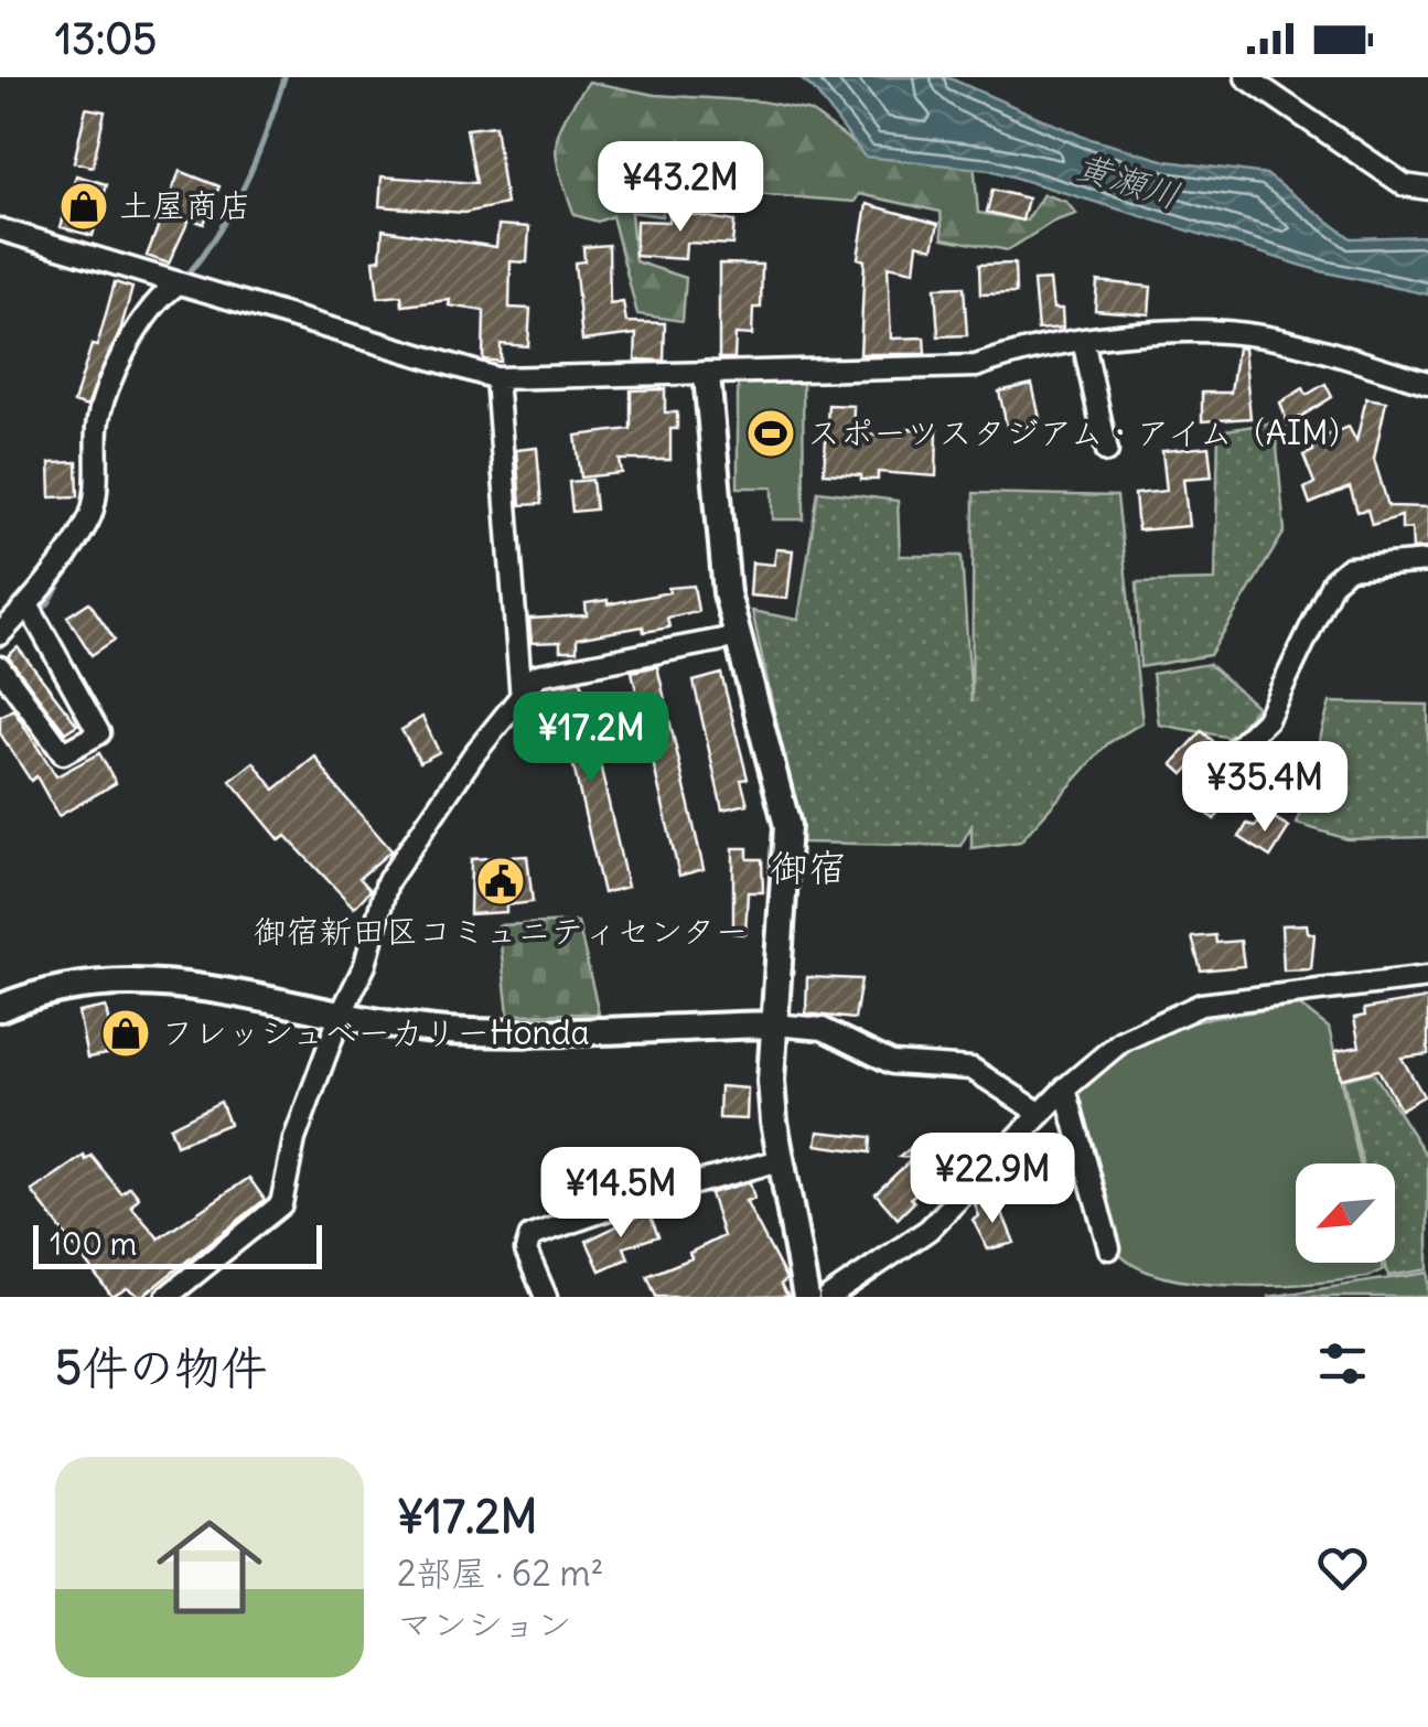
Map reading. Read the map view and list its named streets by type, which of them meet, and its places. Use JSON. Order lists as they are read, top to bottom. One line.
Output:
{"districts":["御宿"],"water":["黄瀬川"],"places":{"shop":["土屋商店","フレッシュベーカリーHonda"],"sports":["スポーツスタジアム・アイム（AIM）"],"public building":["御宿新田区コミュニティセンター"]},"scale_bar":"100 m","north":"bottom left","page":{"status":"13:05","price":["¥43.2M","¥17.2M","¥35.4M","¥22.9M","¥14.5M"],"scale":"100 m","heading":"5件の物件","list":[{"name":"¥17.2M","note":"2部屋 · 62 m² · マンション"}]}}
